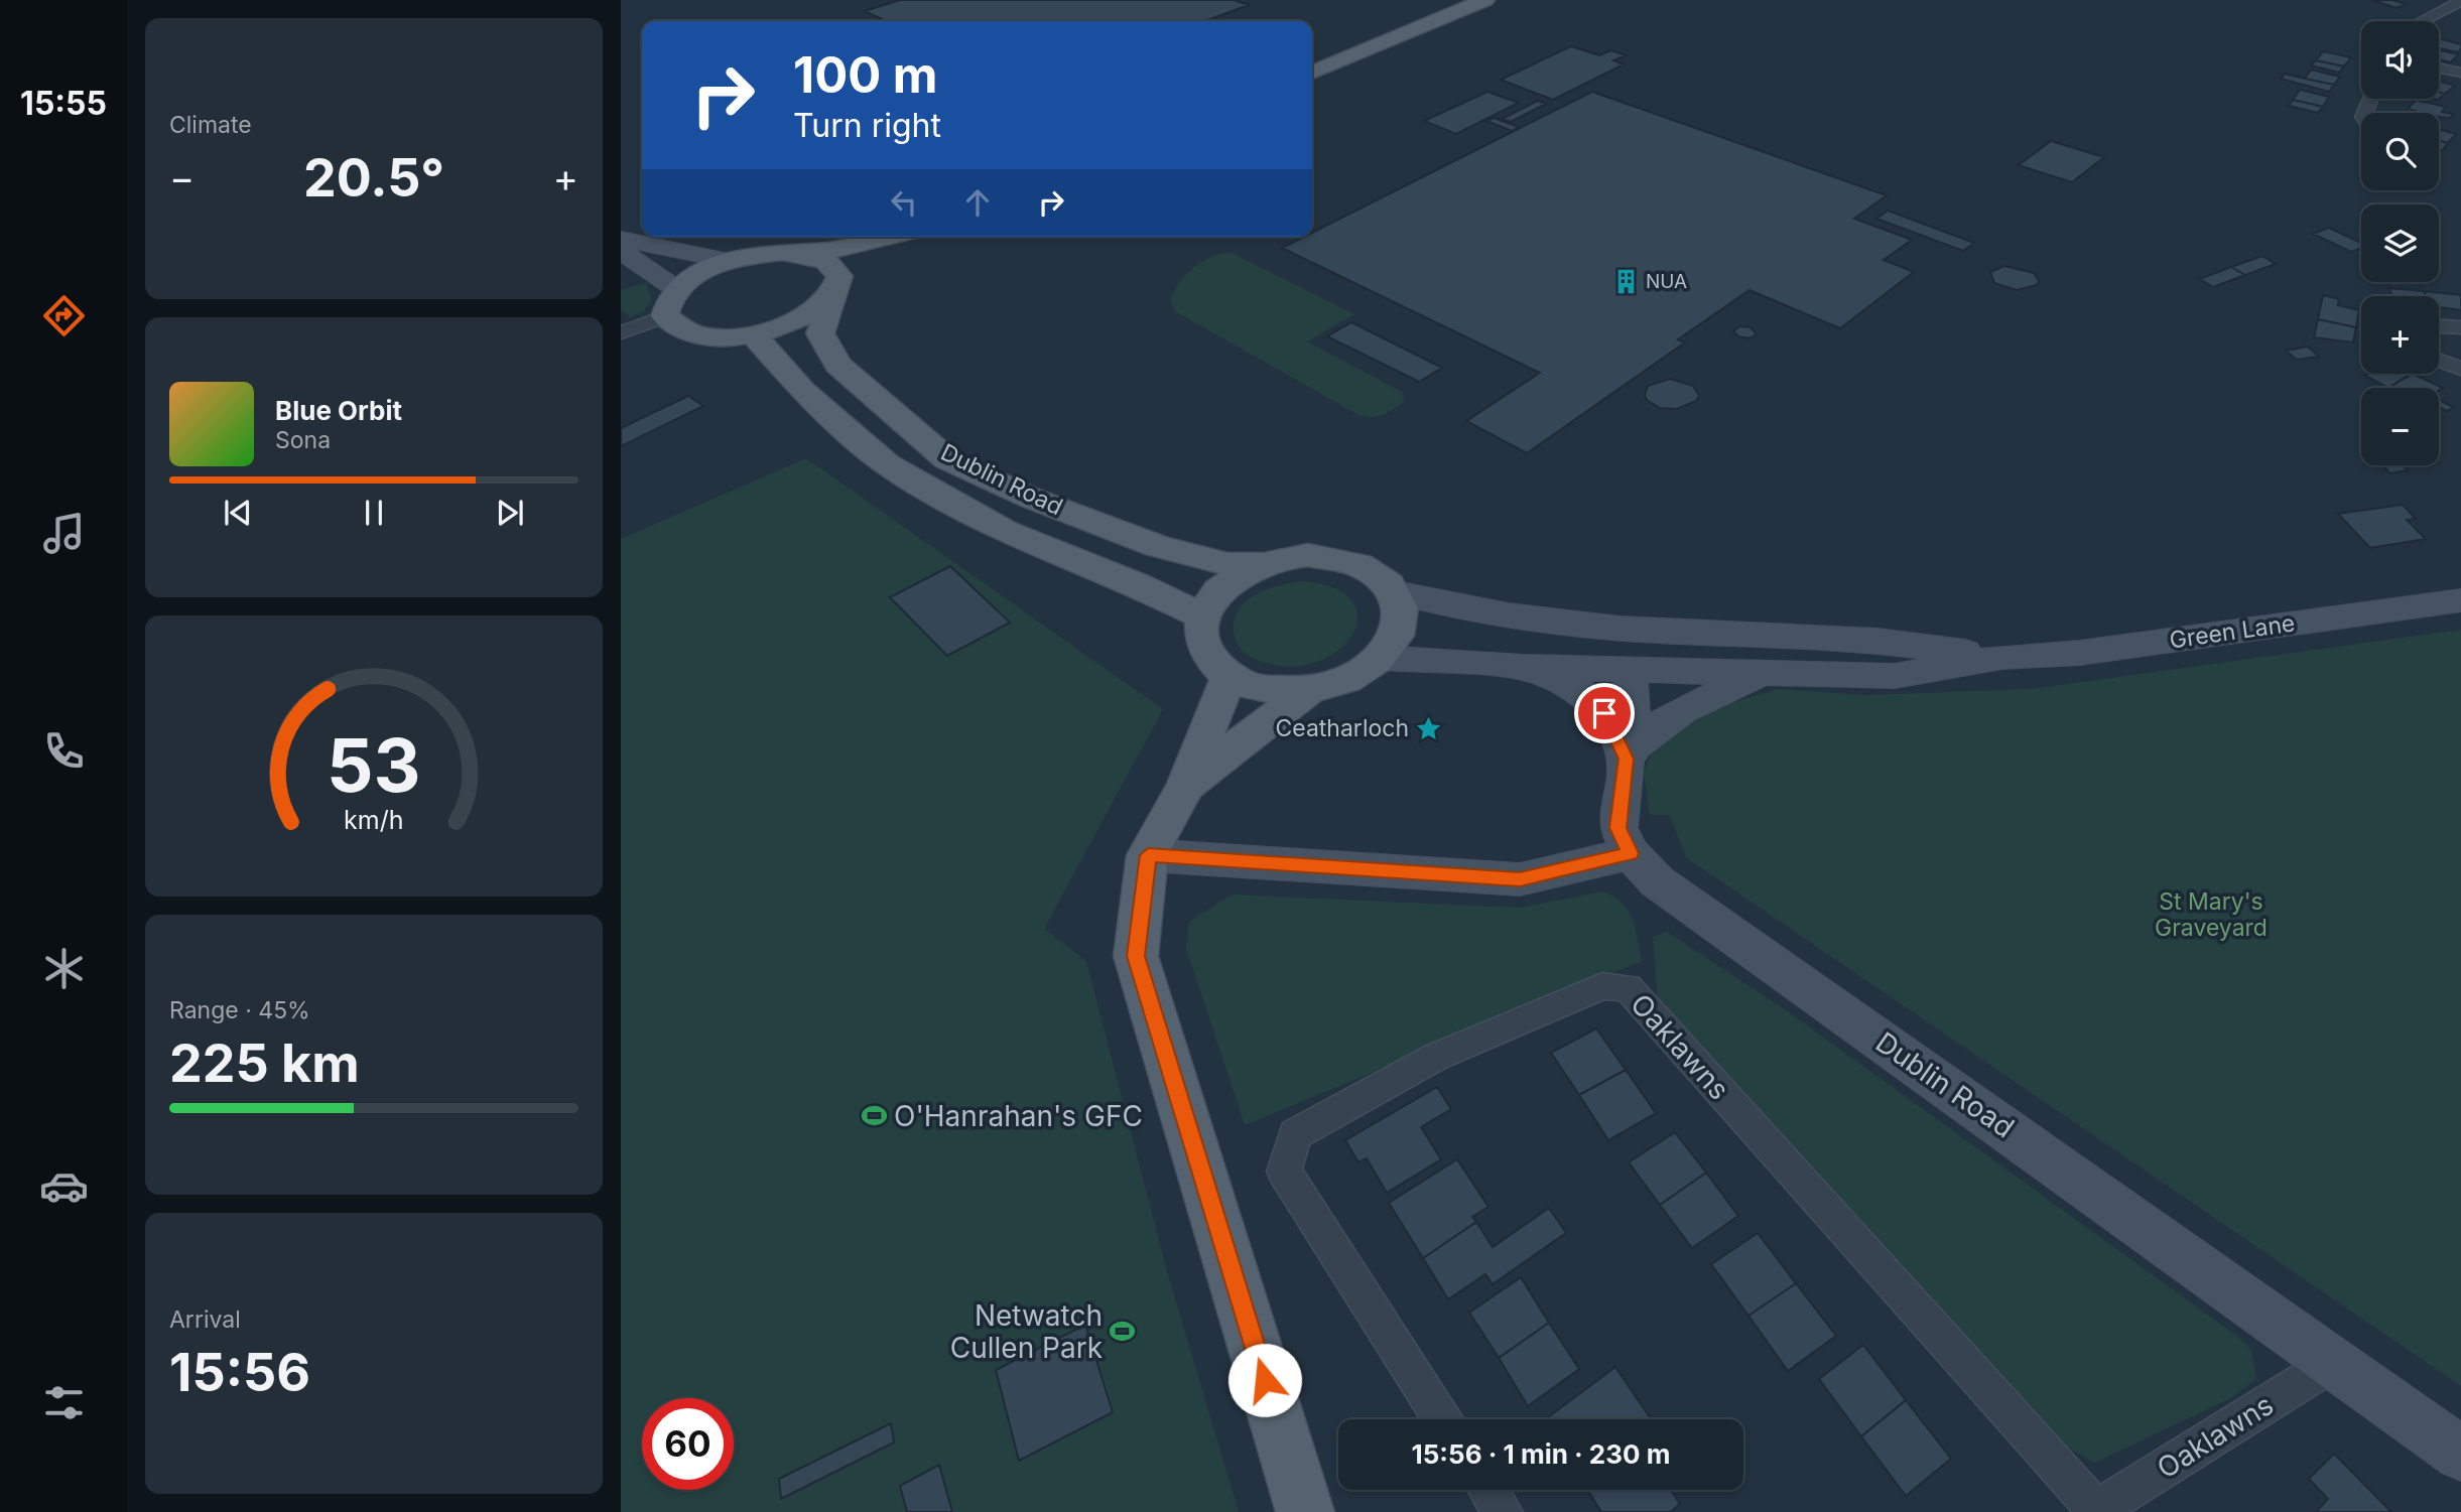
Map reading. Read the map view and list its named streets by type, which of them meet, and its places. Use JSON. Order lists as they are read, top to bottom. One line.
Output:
{"streets":{"main road":["Dublin Road","Green Lane"],"street":["Oaklawns"]},"crossings":[["Dublin Road","Oaklawns"]],"parks":["St Mary's Graveyard"],"places":{"building":["NUA"],"place":["Ceatharloch"],"sports":["O'Hanrahan's GFC","Netwatch Cullen Park"]},"page":{"tabs":"15:55","tile":["Climate",["Range · 45%","225 km"],["Arrival","15:56"]],"map_buttons":["+","−"],"turn":["100 m","Turn right"],"heat":["−","20.5°","+"],"song":["Blue Orbit","Sona"],"limit":"60","trip":"15:56 · 1 min · 230 m","gauge":["53","km/h"]}}
